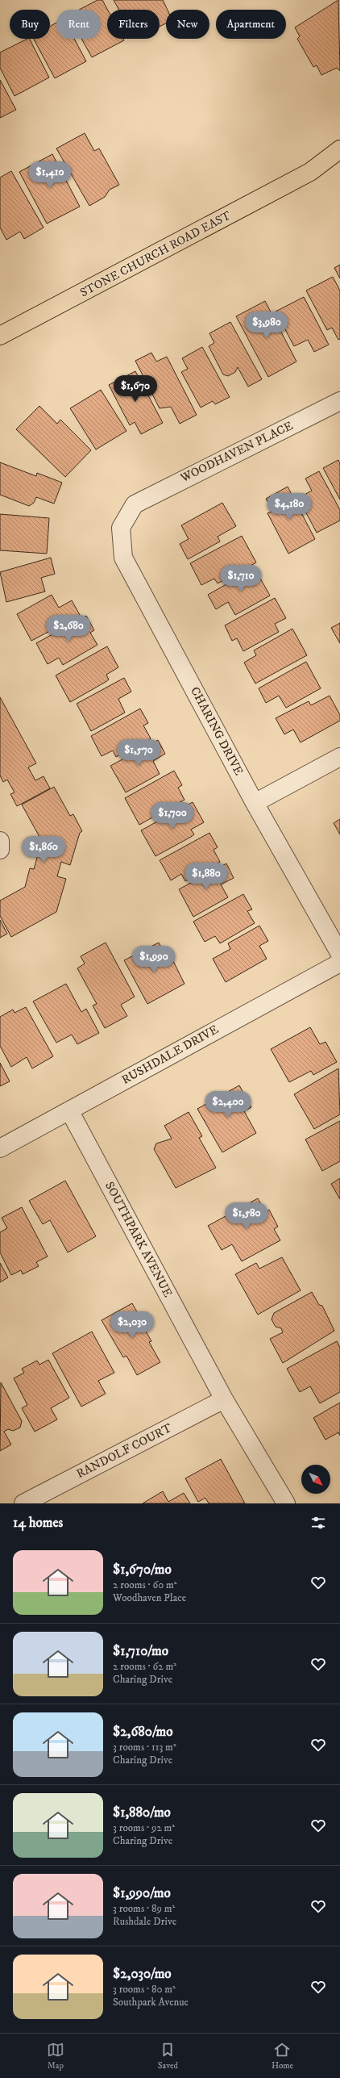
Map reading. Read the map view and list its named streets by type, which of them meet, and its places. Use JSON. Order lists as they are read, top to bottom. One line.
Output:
{"streets":{"main road":["STONE CHURCH ROAD EAST"],"street":["WOODHAVEN PLACE","CHARING DRIVE","RUSHDALE DRIVE","SOUTHPARK AVENUE","RANDOLF COURT"]},"crossings":[["WOODHAVEN PLACE","CHARING DRIVE"],["RUSHDALE DRIVE","SOUTHPARK AVENUE"],["SOUTHPARK AVENUE","RANDOLF COURT"]],"north":"bottom right","page":{"chip":["Buy","Rent","Filters","New","Apartment"],"price":["$1,410","$3,980","$1,670","$4,180","$1,710","$2,680","$1,570","$1,700","$1,860","$1,880","$1,990","$2,400","$1,580","$2,030"],"heading":"14 homes","list":[{"name":"$1,670/mo","note":"2 rooms · 60 m² · Woodhaven Place"},{"name":"$1,710/mo","note":"2 rooms · 62 m² · Charing Drive"},{"name":"$2,680/mo","note":"3 rooms · 113 m² · Charing Drive"},{"name":"$1,880/mo","note":"3 rooms · 92 m² · Charing Drive"},{"name":"$1,990/mo","note":"3 rooms · 89 m² · Rushdale Drive"},{"name":"$2,030/mo","note":"3 rooms · 80 m² · Southpark Avenue"}],"tabs":["Map","Saved","Home"]}}
